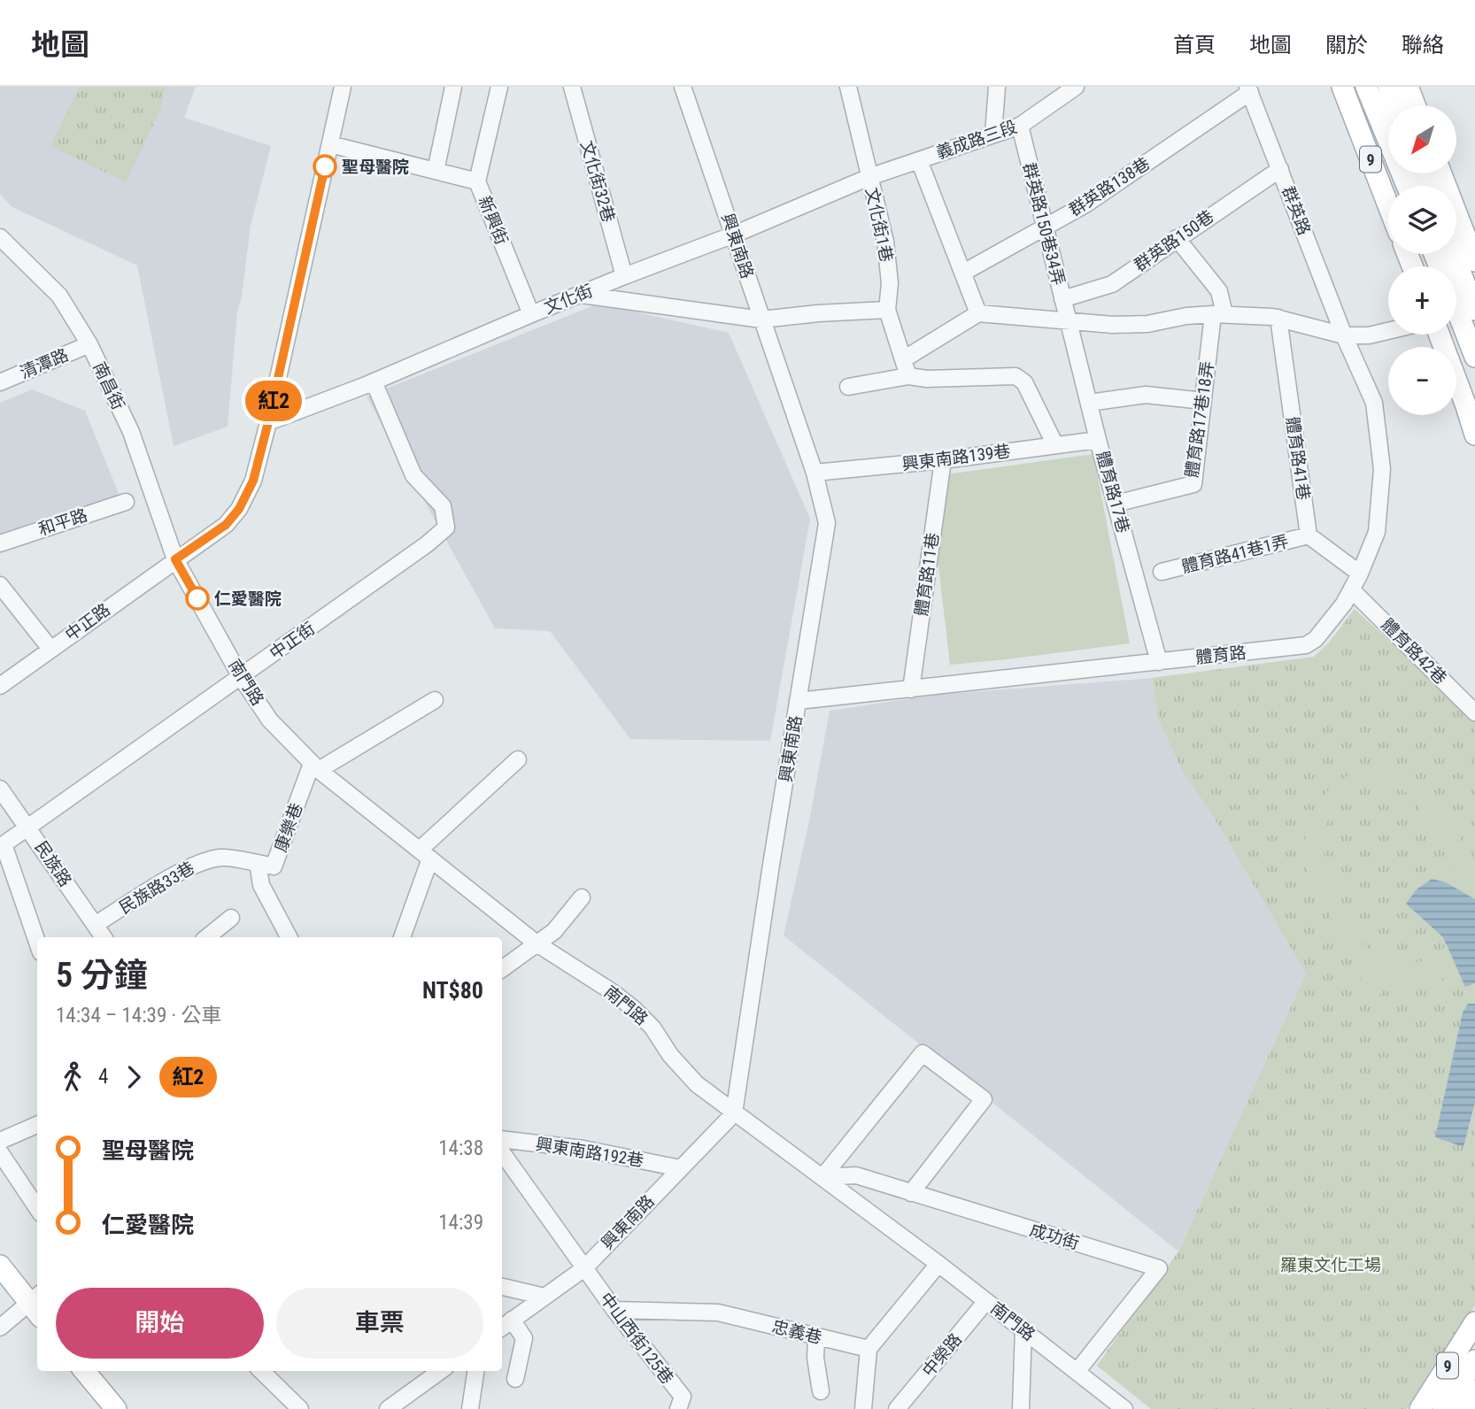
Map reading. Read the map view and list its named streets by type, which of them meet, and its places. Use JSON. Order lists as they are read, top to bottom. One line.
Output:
{"streets":{"main road":["9"],"street":["義成路三段","文化街32巷","群英路138巷","群英路","新興街","群英路150巷34弄","文化街1巷","群英路150巷","興東南路","文化街","清潭路","南昌街","體育路17巷18弄","興東南路139巷","體育路41巷","體育路17巷","和平路","體育路41巷1弄","體育路11巷","中正路","中正街","體育路42巷","體育路","南門路","康樂巷","民族路","民族路33巷","興東南路192巷","成功街","忠義巷","中山西街125巷","中榮路"]},"crossings":[["義成路三段","群英路150巷34弄"],["義成路三段","文化街1巷"],["義成路三段","文化街"],["文化街32巷","文化街"],["群英路138巷","群英路"],["群英路138巷","群英路150巷34弄"],["群英路","群英路150巷"],["群英路","體育路"],["新興街","文化街"],["群英路150巷34弄","群英路150巷"],["群英路150巷34弄","體育路17巷"],["文化街1巷","文化街"],["興東南路","文化街"],["興東南路","興東南路139巷"],["興東南路","體育路"],["興東南路","南門路"],["興東南路","興東南路192巷"],["興東南路","中山西街125巷"],["文化街","中正路"],["文化街","中正街"],["清潭路","南昌街"],["南昌街","中正路"],["南昌街","南門路"],["體育路17巷18弄","體育路17巷"],["興東南路139巷","體育路17巷"],["興東南路139巷","體育路11巷"],["體育路41巷","體育路41巷1弄"],["體育路17巷","體育路"],["體育路11巷","體育路"],["中正路","南門路"],["中正街","南門路"],["中正街","民族路"],["體育路42巷","體育路"],["南門路","康樂巷"],["南門路","成功街"],["南門路","中榮路"],["康樂巷","民族路33巷"],["民族路","民族路33巷"],["忠義巷","中山西街125巷"]],"parks":["羅東文化工場"],"places":["聖母醫院","仁愛醫院"],"lines":["bus line 紅2"],"north":"bottom left","page":{"header":"地圖","nav":["首頁","地圖","關於","聯絡"],"on_map":"紅2","map_buttons":["+","−"],"heading":["5 分鐘","14:34 – 14:39 · 公車","NT$80"],"legs":["4","紅2"],"list":[{"name":"聖母醫院","value":"14:38"},{"name":"仁愛醫院","value":"14:39"}],"buttons":["開始","車票"]}}
